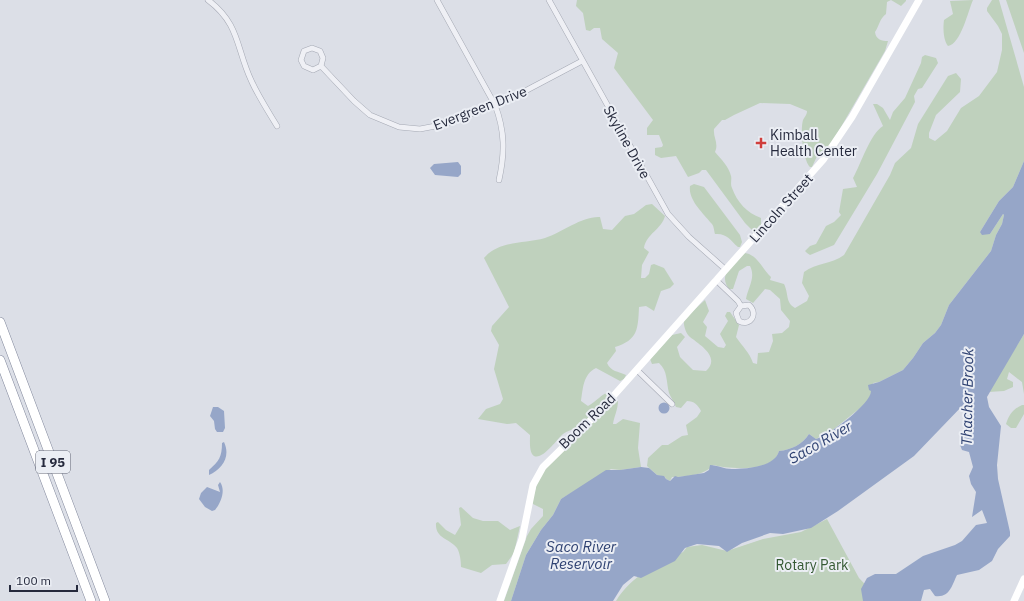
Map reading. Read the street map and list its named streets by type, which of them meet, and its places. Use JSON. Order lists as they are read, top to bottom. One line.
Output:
{"streets":{"highway":["I 95"],"street":["Evergreen Drive","Skyline Drive","Lincoln Street","Boom Road"]},"crossings":[["Evergreen Drive","Skyline Drive"],["Skyline Drive","Lincoln Street"],["Skyline Drive","Boom Road"],["Lincoln Street","Boom Road"]],"water":["Thacher Brook","Saco River","Saco River Reservoir"],"parks":["Rotary Park"],"places":{"health":["Kimball Health Center"]},"scale_bar":"100 m"}
